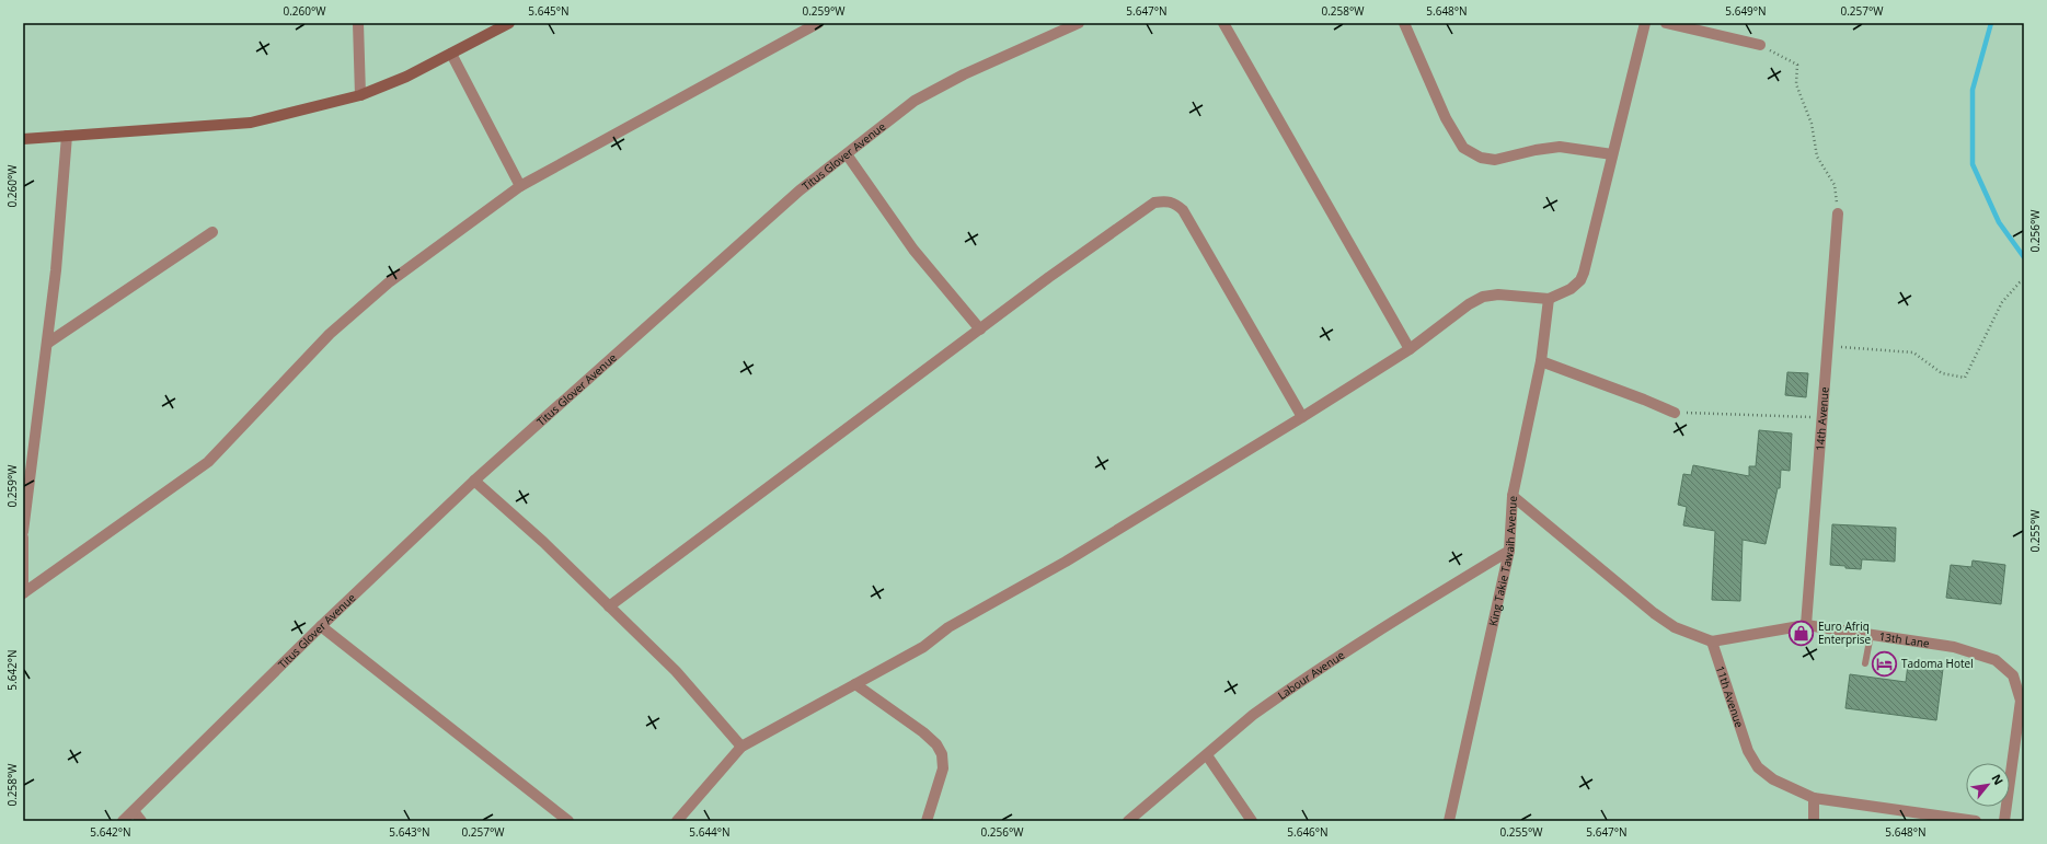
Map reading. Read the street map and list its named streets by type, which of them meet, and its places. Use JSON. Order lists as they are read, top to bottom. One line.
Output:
{"streets":{"street":["Titus Glover Avenue","14th Avenue","King Takie Tawaih Avenue","13th Lane","Labour Avenue","11th Avenue"]},"crossings":[["14th Avenue","13th Lane"],["King Takie Tawaih Avenue","Labour Avenue"],["13th Lane","11th Avenue"]],"places":{"shop":["Euro Afriq Enterprise"],"hotel":["Tadoma Hotel"]},"north":"top right","coordinates":["0.260°W","5.645°N","0.259°W","5.647°N","0.258°W","5.648°N","5.649°N","0.257°W","0.256°W","0.255°W","5.642°N","5.643°N","5.644°N","5.646°N"]}
